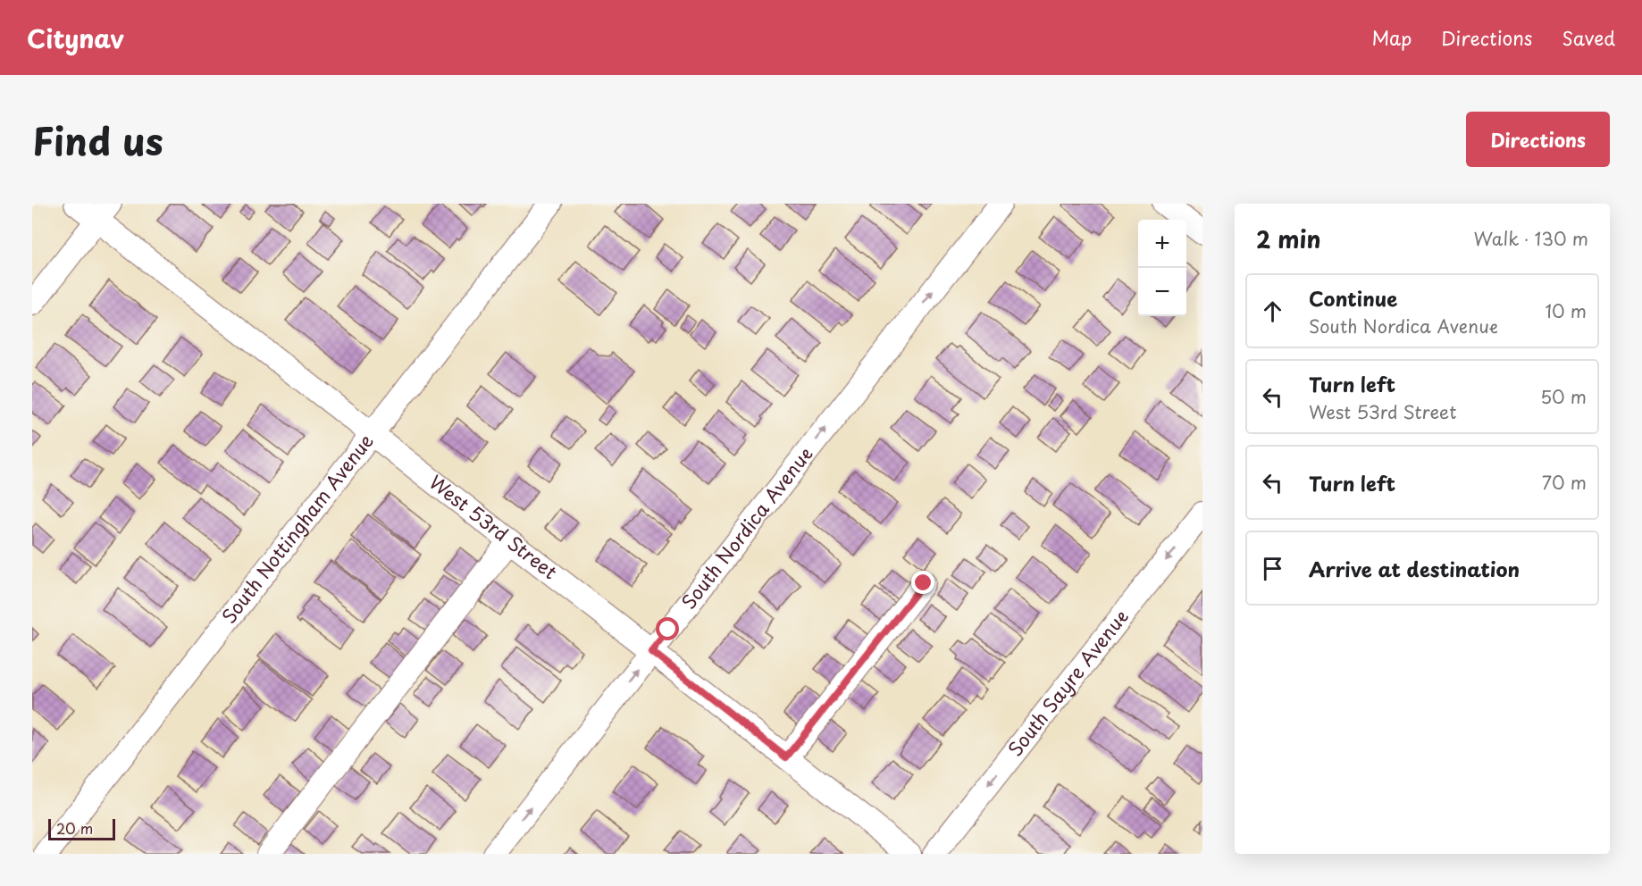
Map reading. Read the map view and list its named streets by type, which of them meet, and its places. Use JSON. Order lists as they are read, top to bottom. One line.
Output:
{"streets":{"street":["South Nottingham Avenue","West 53rd Street","South Nordica Avenue","South Sayre Avenue"]},"crossings":[["South Nottingham Avenue","West 53rd Street"],["West 53rd Street","South Nordica Avenue"]],"scale_bar":"20 m","page":{"header":"Citynav","nav":["Map","Directions","Saved"],"title":"Find us","buttons":"Directions","heading":["2 min","Walk · 130 m"],"map_buttons":["+","−"],"list":[["Continue","South Nordica Avenue","10 m"],["Turn left","West 53rd Street","50 m"],["Turn left","70 m"],"Arrive at destination"],"scale":"20 m"}}
